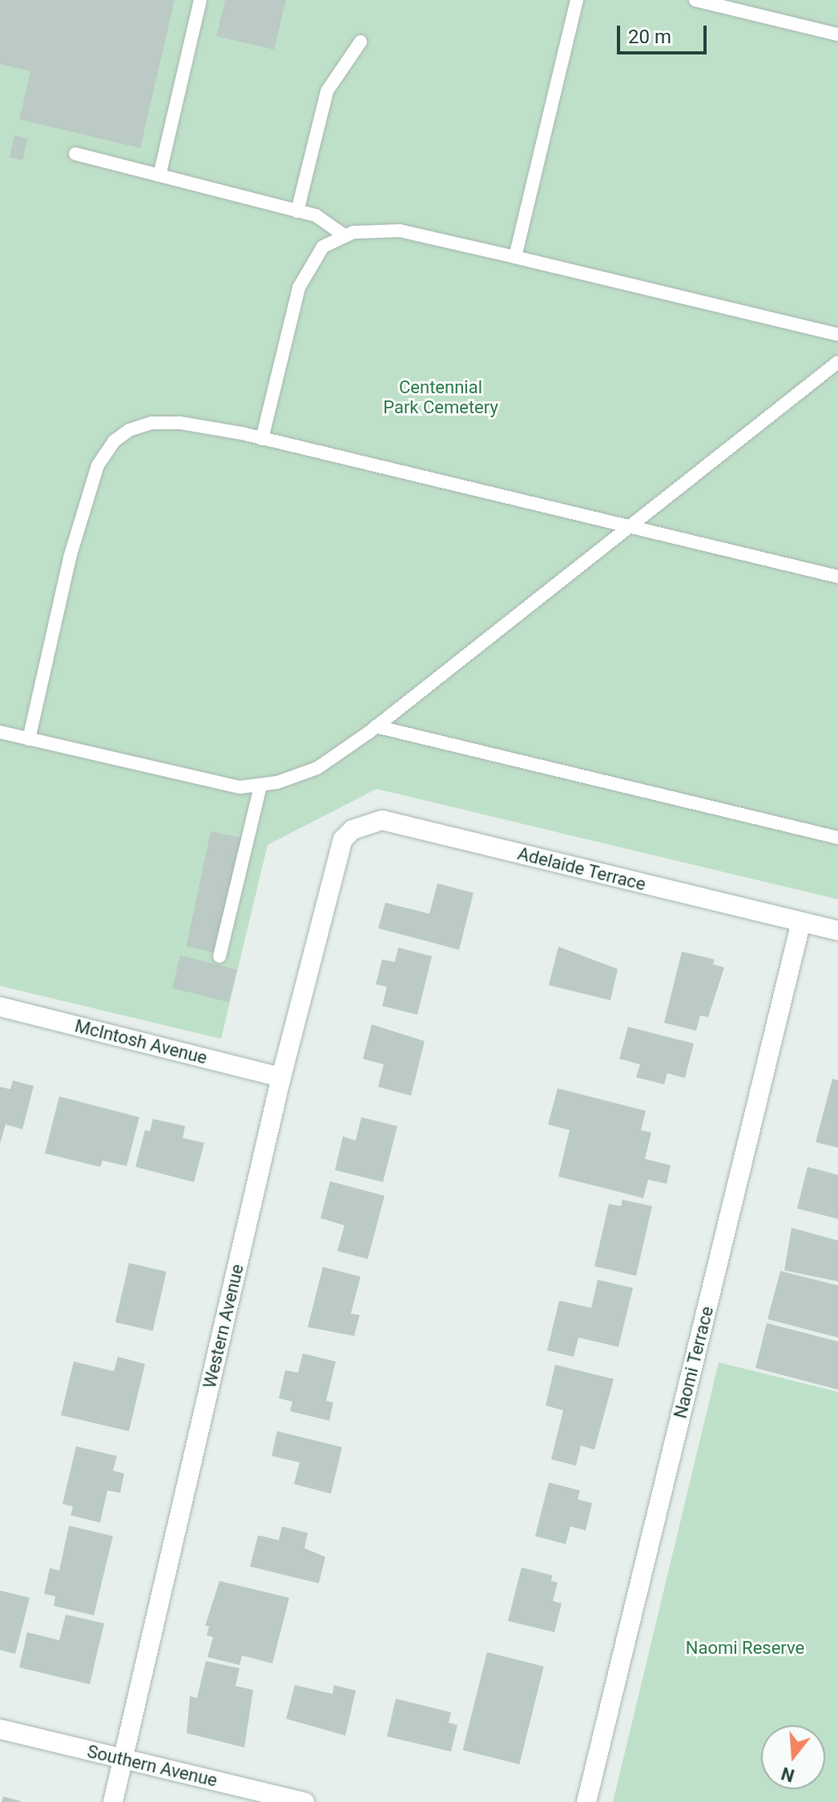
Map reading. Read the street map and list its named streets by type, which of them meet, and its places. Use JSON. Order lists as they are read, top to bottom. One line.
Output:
{"streets":{"street":["Adelaide Terrace","McIntosh Avenue","Western Avenue","Naomi Terrace","Southern Avenue"]},"crossings":[["Adelaide Terrace","Western Avenue"],["Adelaide Terrace","Naomi Terrace"],["McIntosh Avenue","Western Avenue"],["Western Avenue","Southern Avenue"]],"parks":["Centennial Park Cemetery","Naomi Reserve"],"scale_bar":"20 m","north":"bottom"}
